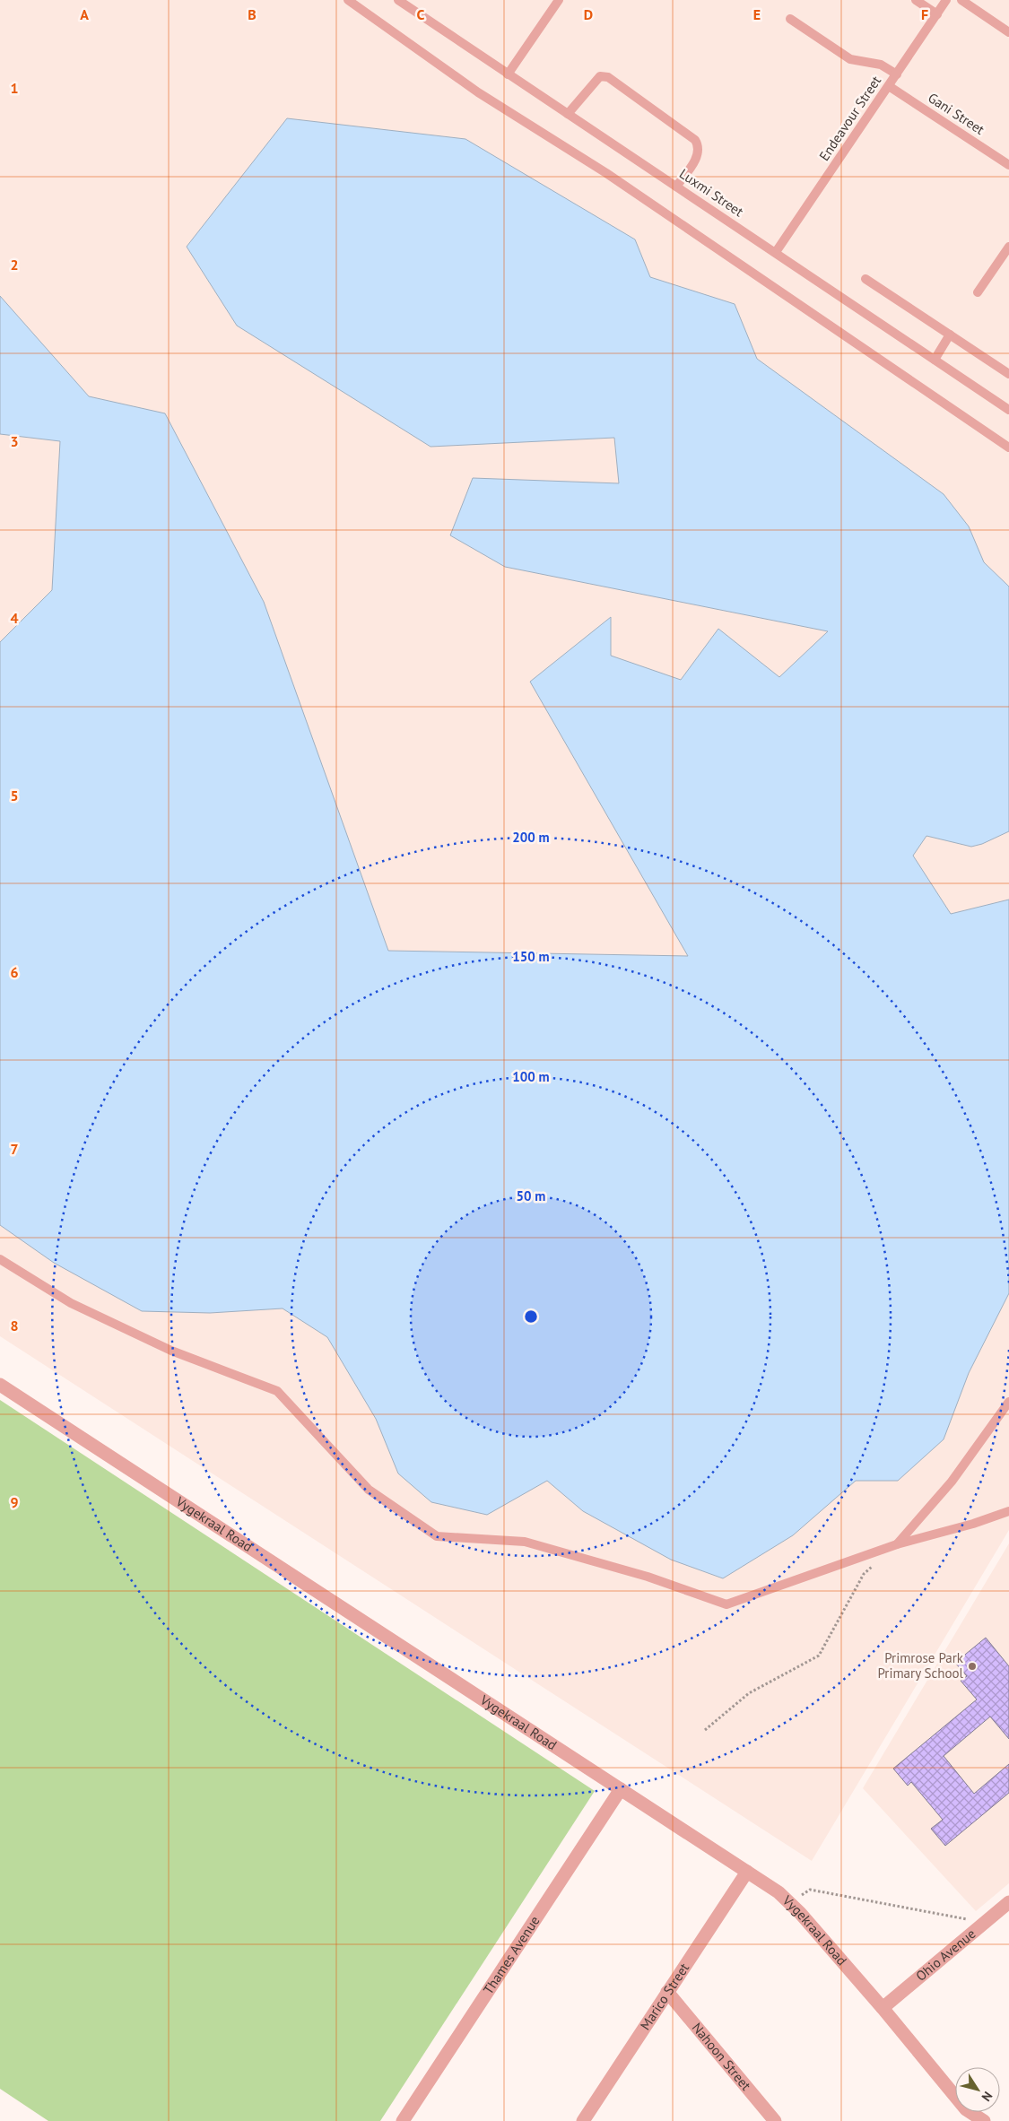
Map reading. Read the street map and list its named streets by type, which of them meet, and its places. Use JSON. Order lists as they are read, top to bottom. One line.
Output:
{"streets":{"street":["Vygekraal Road","Thames Avenue","Ohio Avenue","Marico Street","Nahoon Street"],"lane":["Gani Street","Endeavour Street","Luxmi Street"]},"crossings":[["Gani Street","Endeavour Street"],["Endeavour Street","Luxmi Street"],["Vygekraal Road","Thames Avenue"],["Vygekraal Road","Ohio Avenue"],["Vygekraal Road","Marico Street"],["Marico Street","Nahoon Street"]],"places":["Primrose Park Primary School"],"north":"bottom right","grid":{"columns":["A","B","C","D","E","F"],"rows":["1","2","3","4","5","6","7","8","9"]},"rings":["200 m","150 m","100 m","50 m"]}
